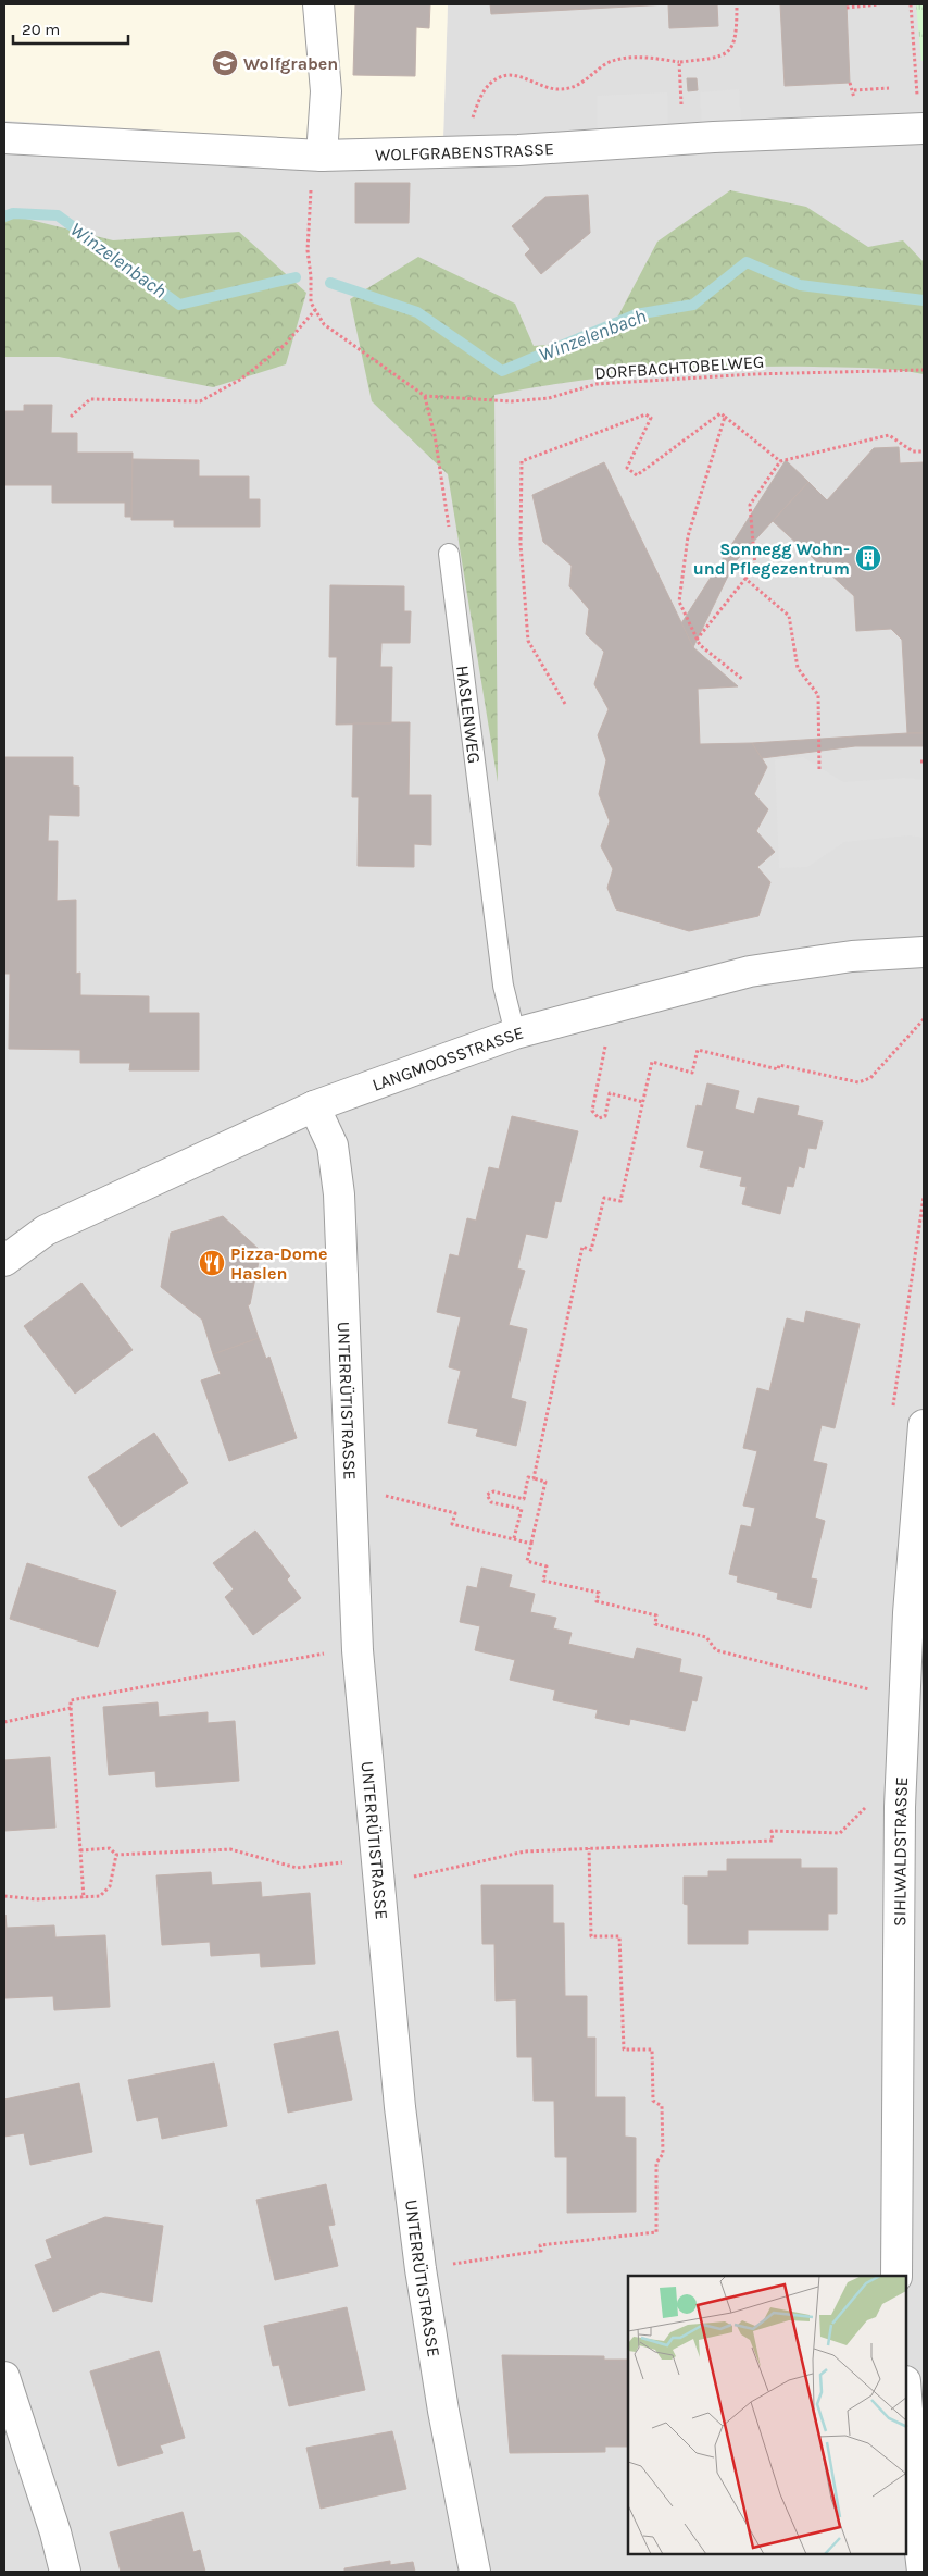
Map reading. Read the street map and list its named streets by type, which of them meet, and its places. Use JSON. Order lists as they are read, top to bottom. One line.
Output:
{"streets":{"street":["WOLFGRABENSTRASSE","LANGMOOSSTRASSE","UNTERRÜTISTRASSE","SIHLWALDSTRASSE"],"lane":["HASLENWEG"],"path":["DORFBACHTOBELWEG"]},"crossings":[["HASLENWEG","LANGMOOSSTRASSE"],["LANGMOOSSTRASSE","UNTERRÜTISTRASSE"]],"water":["Winzelenbach"],"places":{"school or university":["Wolfgraben"],"building":["Sonnegg Wohn- und Pflegezentrum"],"restaurant":["Pizza-Dome Haslen"]},"scale_bar":"20 m"}
